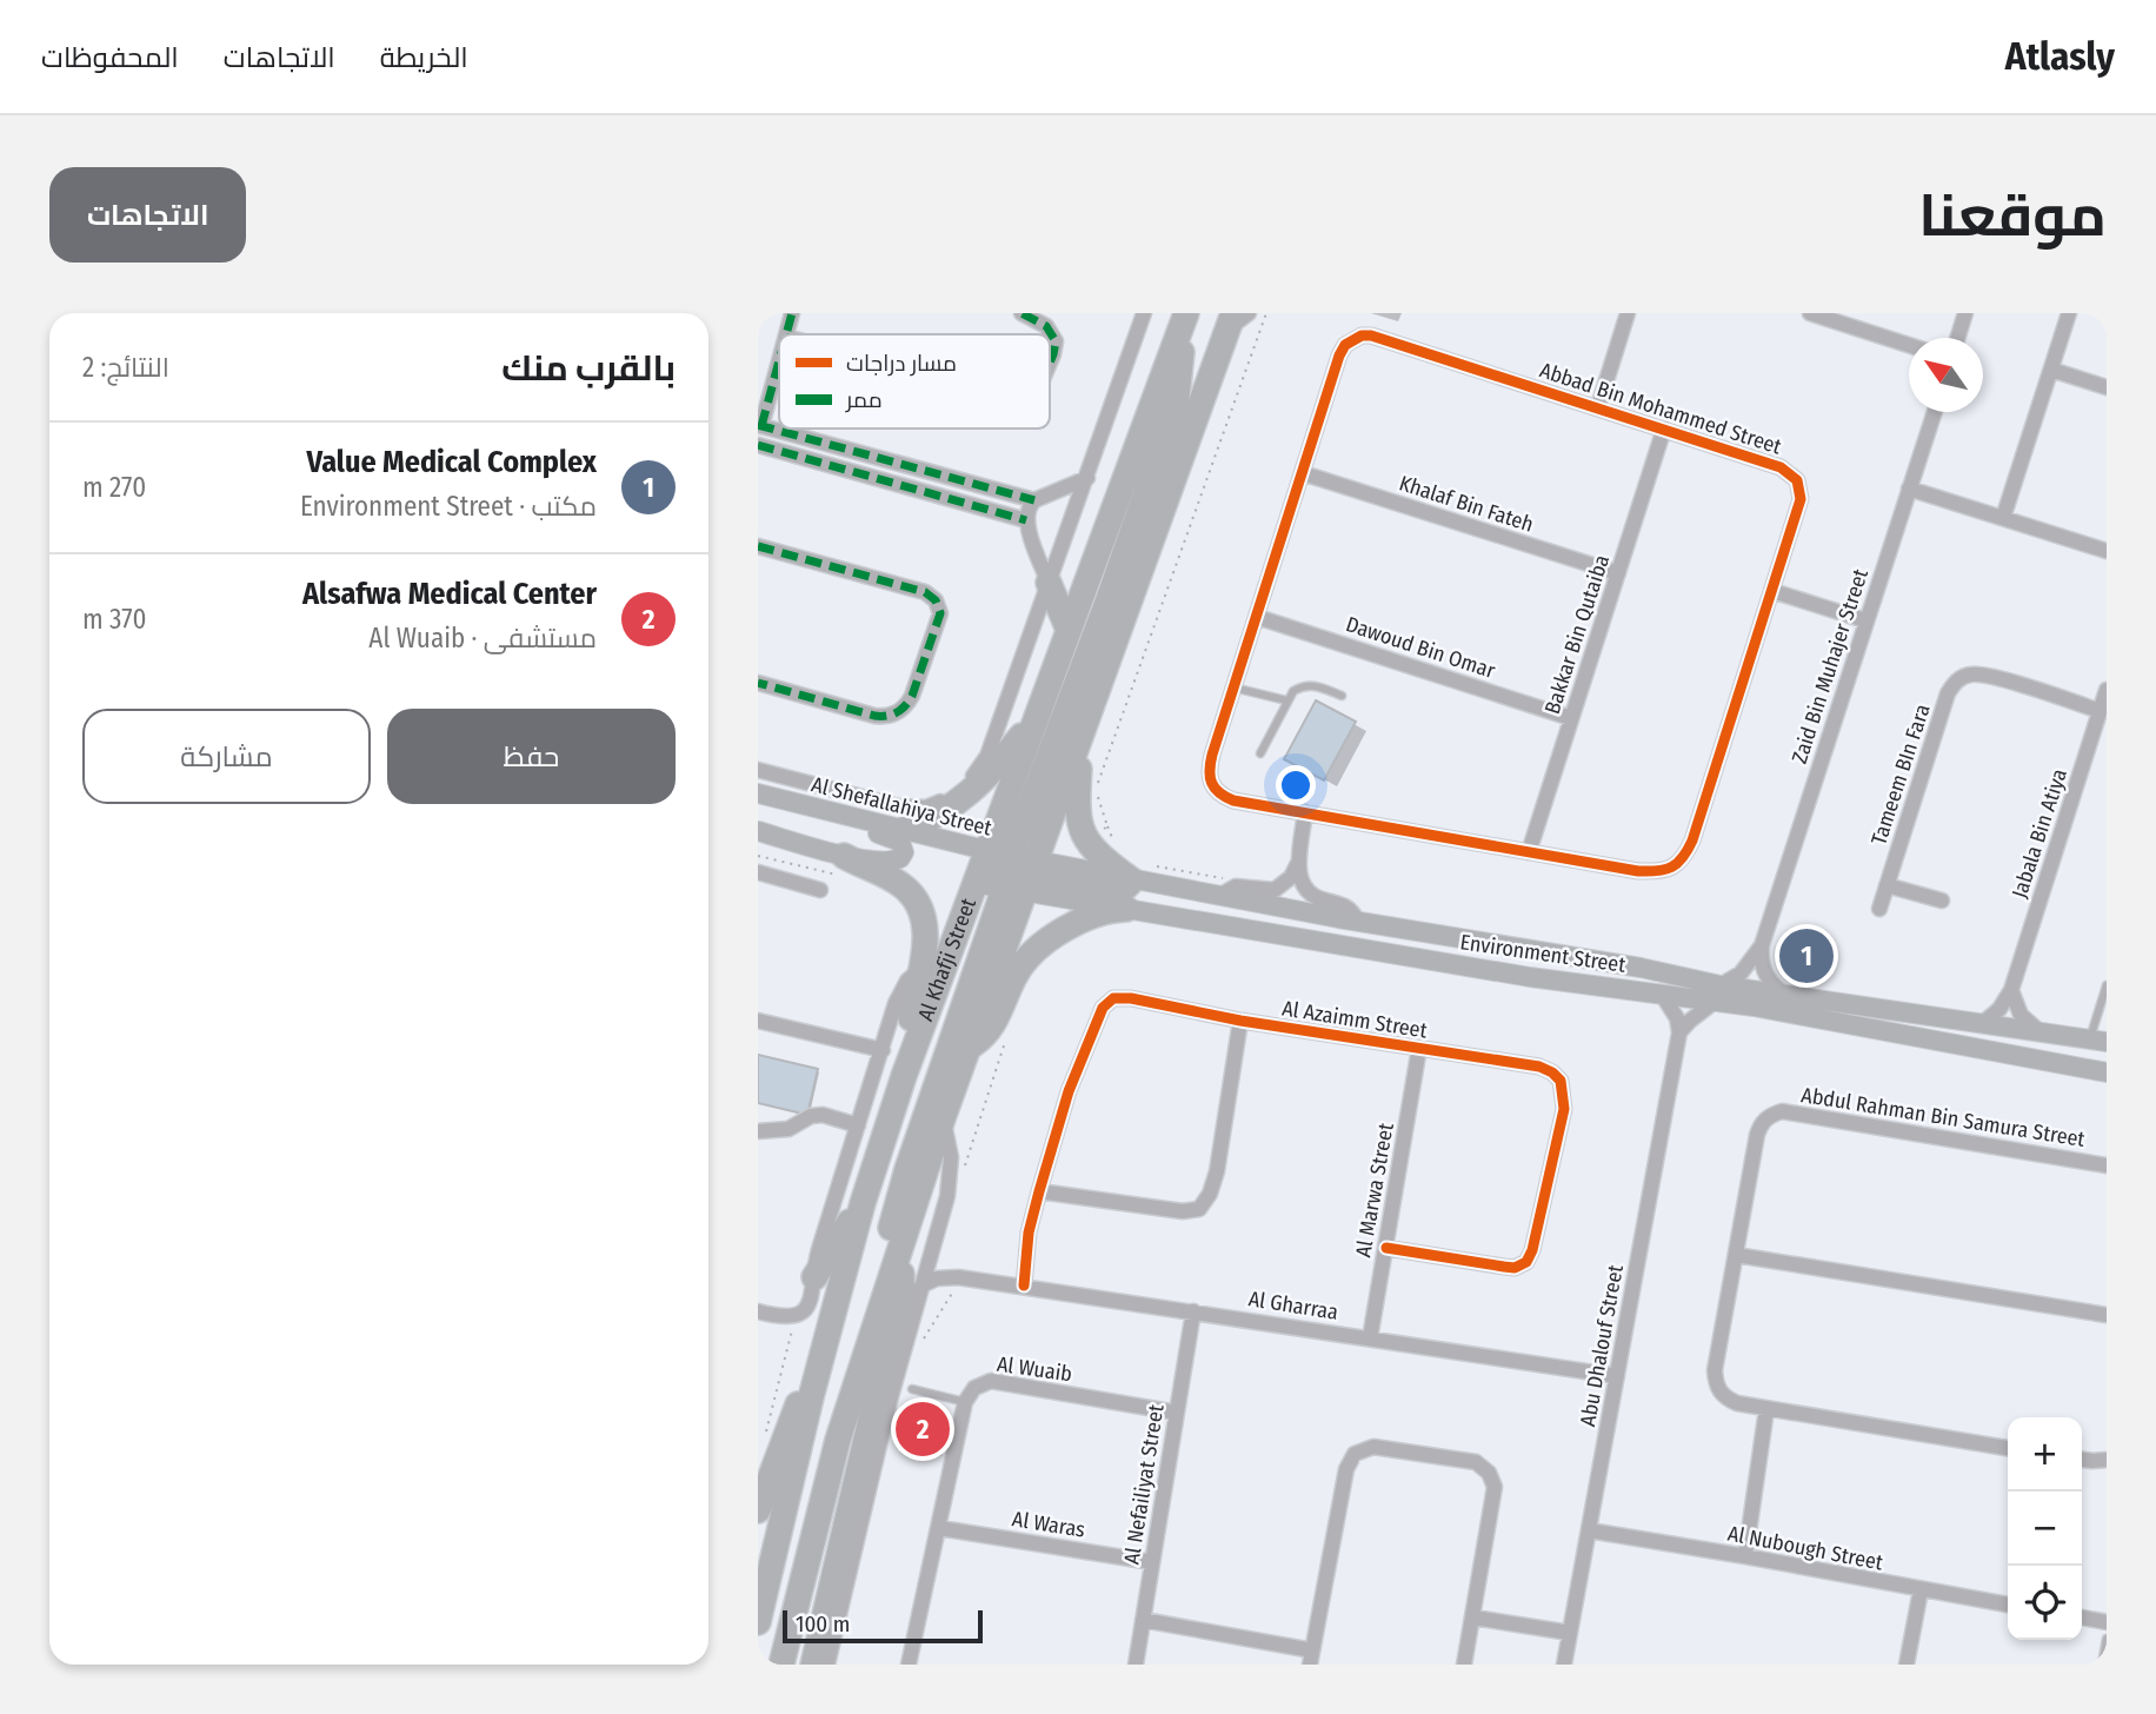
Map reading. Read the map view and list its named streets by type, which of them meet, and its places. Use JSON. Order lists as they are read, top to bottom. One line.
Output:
{"streets":{"highway":["Al Khafji Street"],"street":["Abbad Bin Mohammed Street","Khalaf Bin Fateh","Bakkar Bin Qutaiba","Dawoud Bin Omar","Zaid Bin Muhajer Street","Tameem BIn Fara","Al Shefallahiya Street","Jabala Bin Atiya","Environment Street","Al Azaimm Street","Abdul Rahman Bin Samura Street","Al Marwa Street","Al Gharraa","Abu Dhalouf Street","Al Wuaib","Al Nefailiyat Street","Al Waras","Al Nubough Street"]},"crossings":[["Abbad Bin Mohammed Street","Khalaf Bin Fateh"],["Abbad Bin Mohammed Street","Bakkar Bin Qutaiba"],["Abbad Bin Mohammed Street","Dawoud Bin Omar"],["Khalaf Bin Fateh","Bakkar Bin Qutaiba"],["Bakkar Bin Qutaiba","Dawoud Bin Omar"],["Zaid Bin Muhajer Street","Environment Street"],["Tameem BIn Fara","Jabala Bin Atiya"],["Al Shefallahiya Street","Al Khafji Street"],["Jabala Bin Atiya","Environment Street"],["Al Azaimm Street","Al Marwa Street"],["Al Azaimm Street","Al Gharraa"],["Al Marwa Street","Al Gharraa"],["Al Gharraa","Abu Dhalouf Street"],["Al Gharraa","Al Nefailiyat Street"],["Abu Dhalouf Street","Al Nubough Street"],["Al Wuaib","Al Nefailiyat Street"],["Al Nefailiyat Street","Al Waras"]],"legend":["مسار دراجات","ممر"],"scale_bar":"100 m","north":"top left","page":{"header":"Atlasly","nav":["الخريطة","الاتجاهات","المحفوظات"],"title":"موقعنا","buttons":["الاتجاهات",["حفظ","مشاركة"]],"heading":["بالقرب منك","النتائج: 2"],"list":[{"mark":"1","name":"Value Medical Complex","note":"مكتب · Environment Street","value":"270 m"},{"mark":"2","name":"Alsafwa Medical Center","note":"مستشفى · Al Wuaib","value":"370 m"}],"pins":["1","2"],"map_buttons":["+","−"],"scale":"100 m"}}
